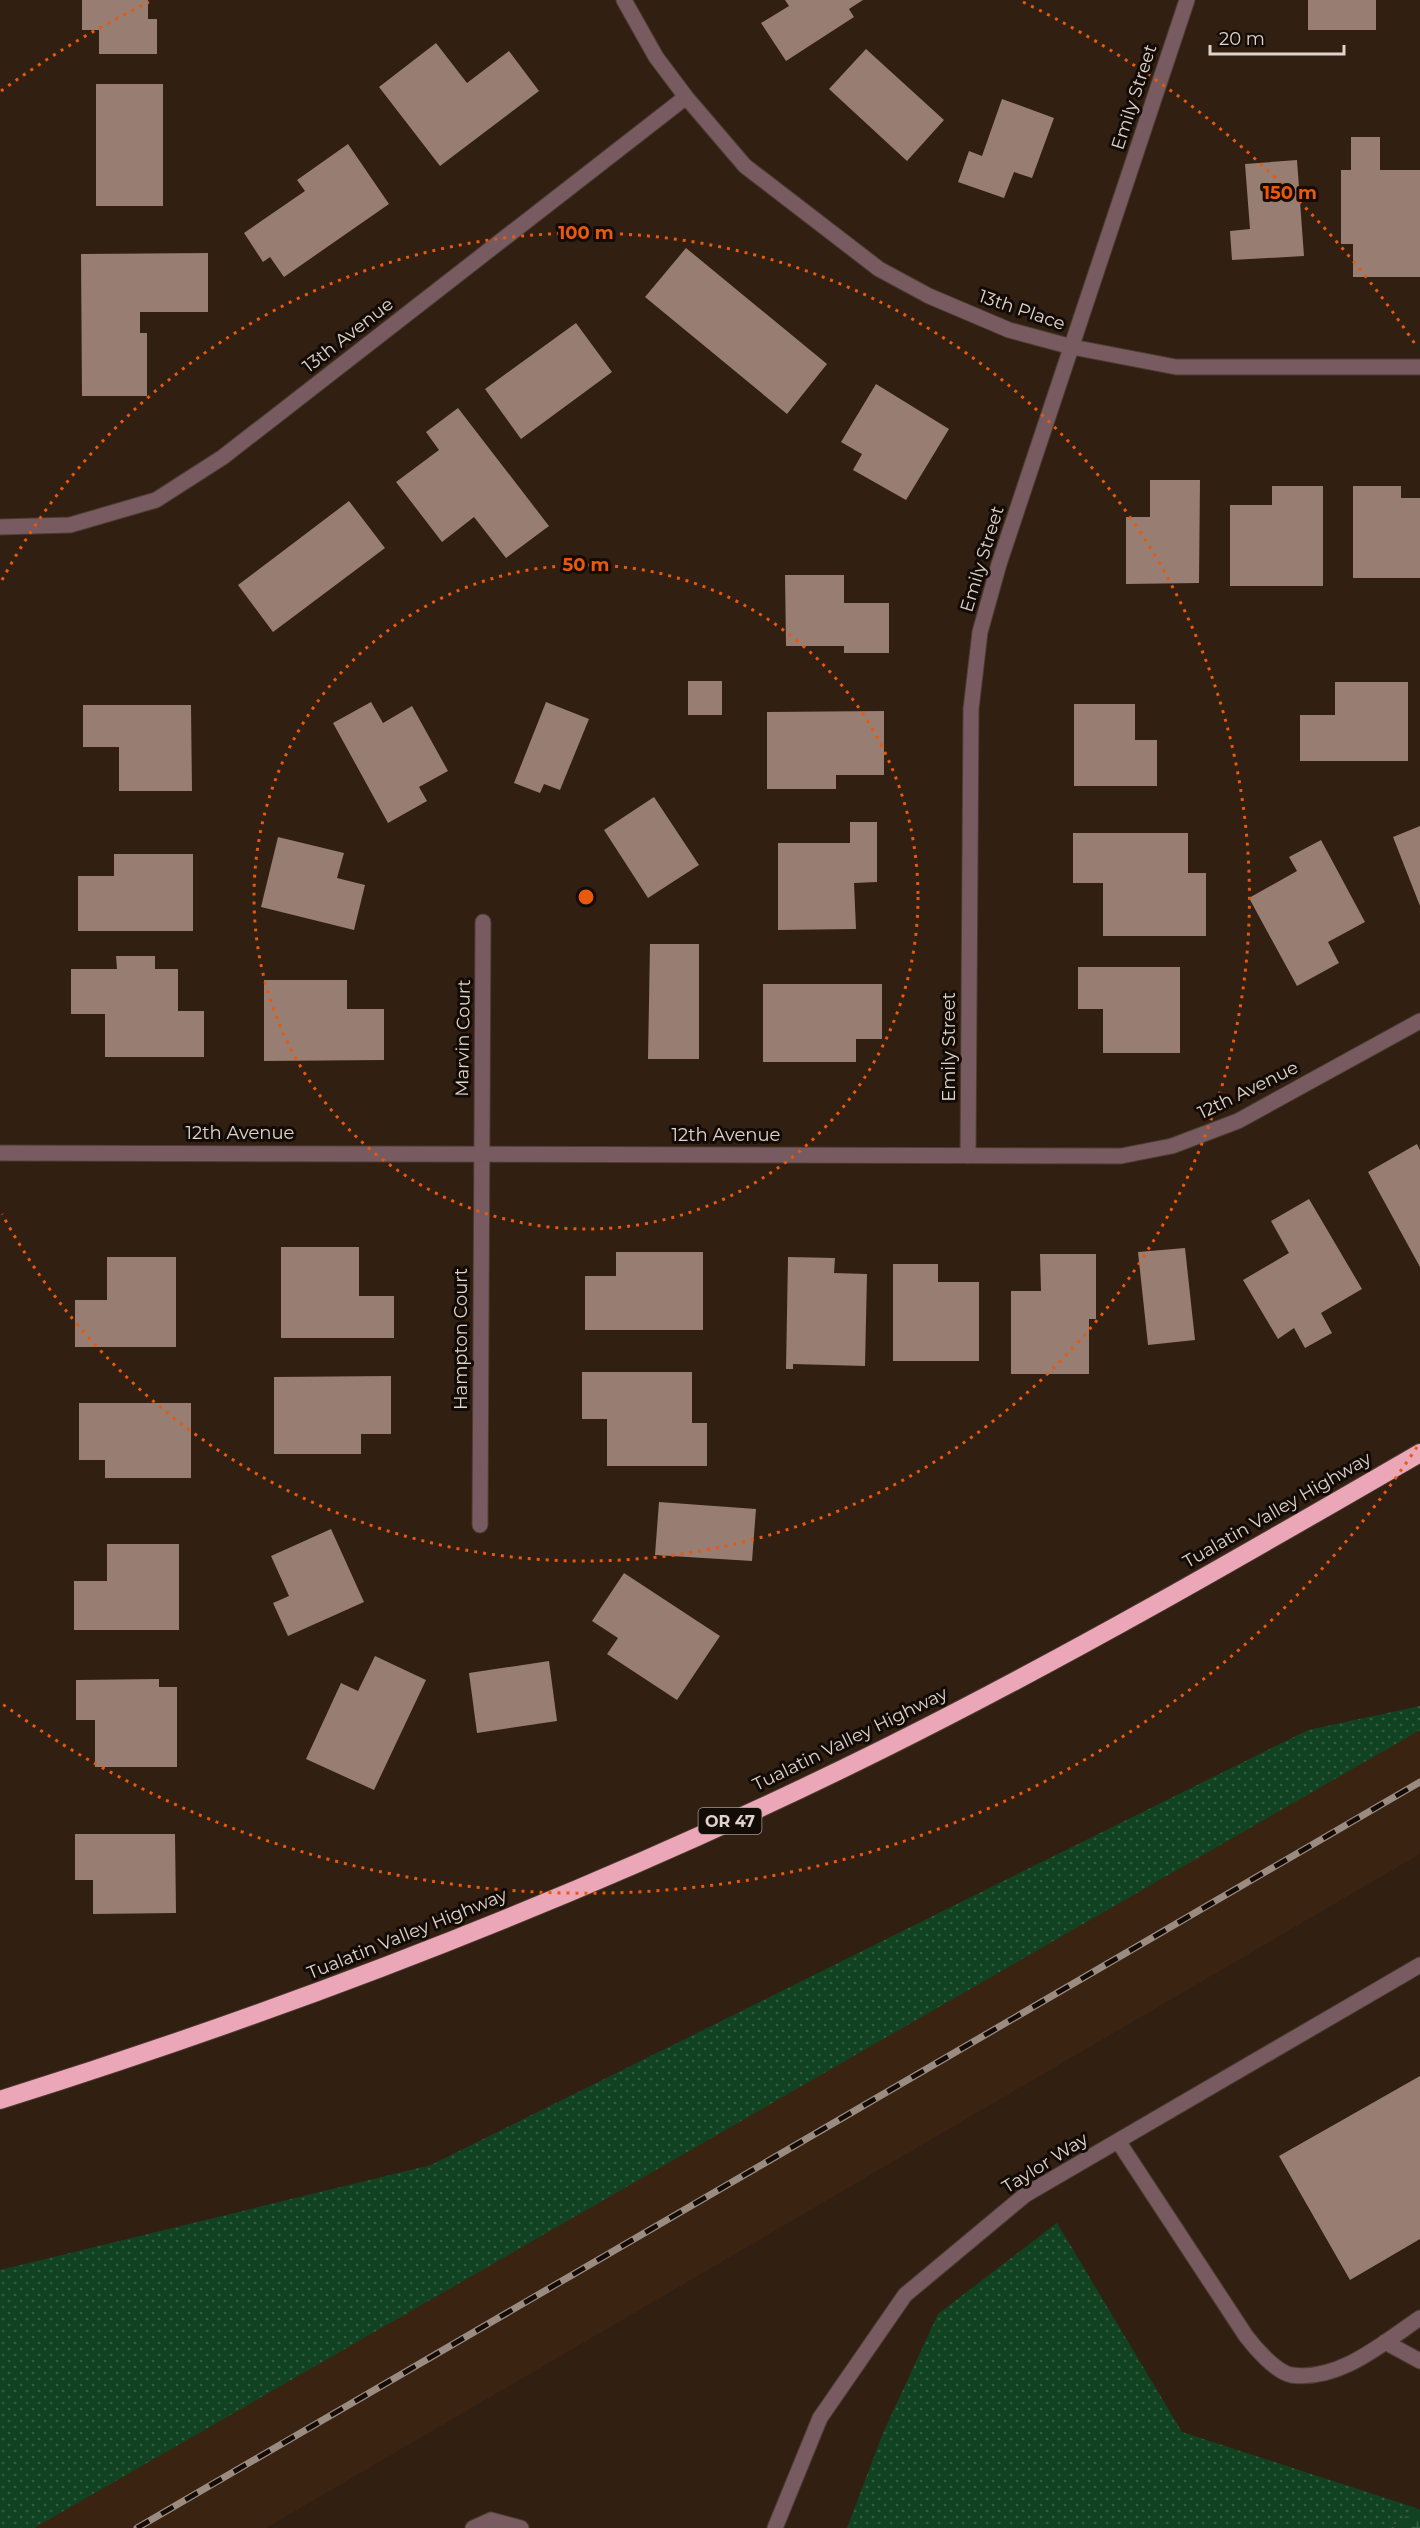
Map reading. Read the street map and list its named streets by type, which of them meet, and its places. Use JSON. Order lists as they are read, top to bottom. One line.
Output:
{"streets":{"highway":["Tualatin Valley Highway","OR 47"],"street":["Emily Street","13th Place","13th Avenue","Marvin Court","12th Avenue","Hampton Court","Taylor Way"]},"crossings":[["Emily Street","13th Place"],["Emily Street","12th Avenue"],["13th Place","13th Avenue"],["Marvin Court","12th Avenue"],["Marvin Court","Hampton Court"],["12th Avenue","Hampton Court"]],"scale_bar":"20 m","rings":["150 m","100 m","50 m"]}
